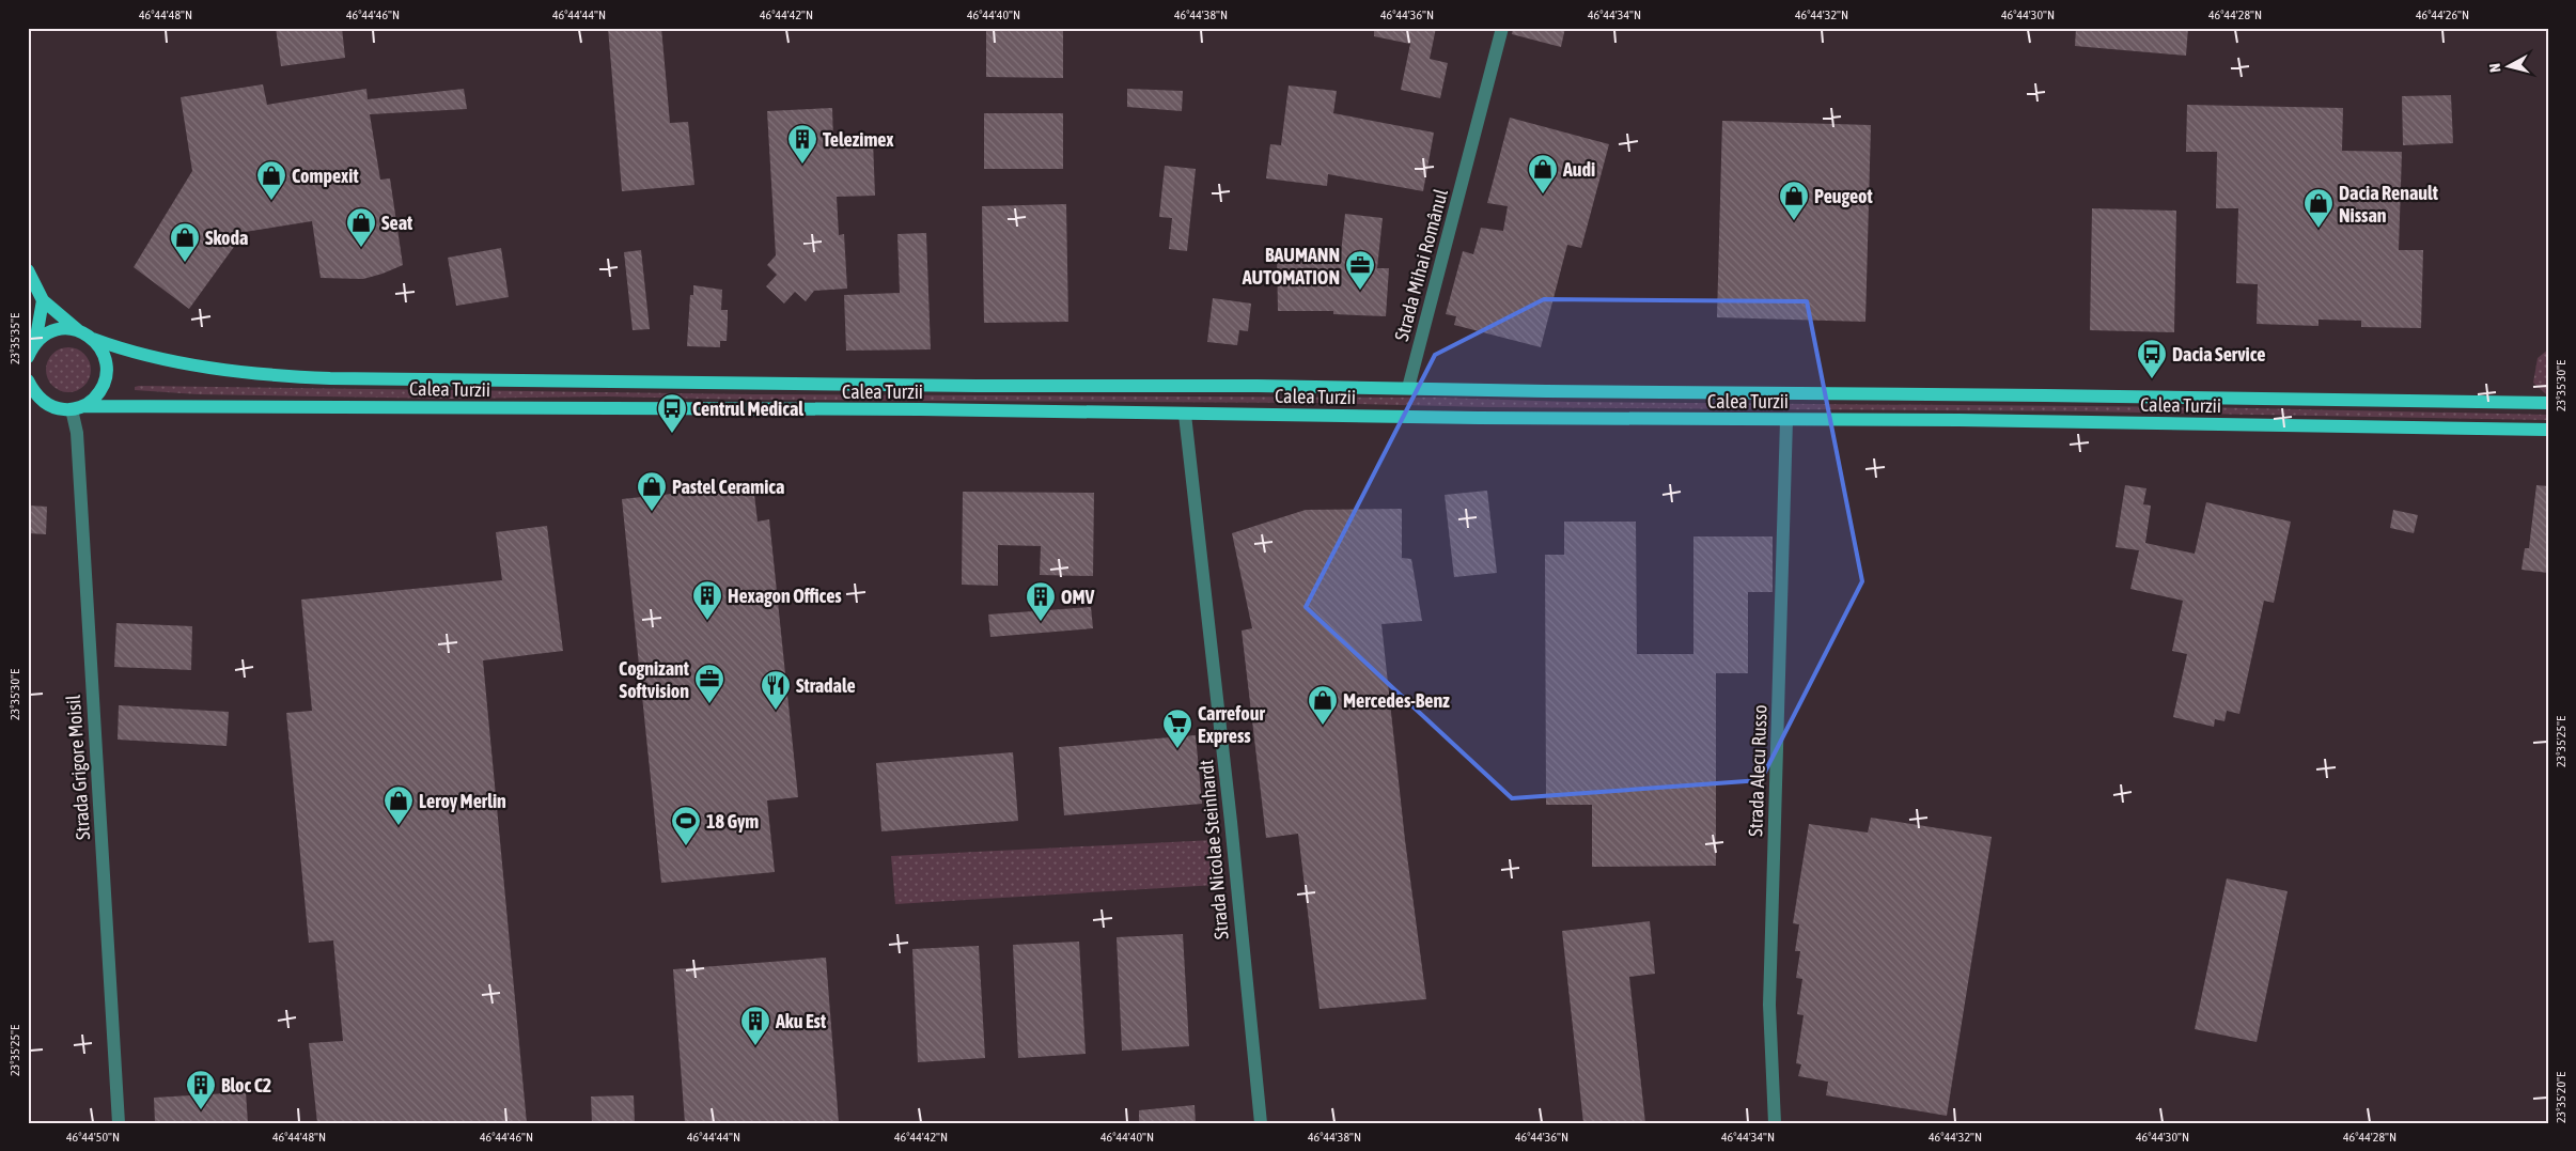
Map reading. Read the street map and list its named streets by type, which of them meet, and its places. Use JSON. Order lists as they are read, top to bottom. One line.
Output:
{"streets":{"main road":["Calea Turzii"],"street":["Strada Mihai Românul","Strada Grigore Moisil","Strada Alecu Russo","Strada Nicolae Steinhardt"]},"crossings":[["Strada Mihai Românul","Calea Turzii"],["Calea Turzii","Strada Grigore Moisil"],["Calea Turzii","Strada Alecu Russo"],["Calea Turzii","Strada Nicolae Steinhardt"]],"places":{"building":["Telezimex","Hexagon Offices","OMV","Aku Est","Bloc C2"],"shop":["Audi","Compexit","Peugeot","Dacia Renault Nissan","Seat","Skoda","Pastel Ceramica","Mercedes-Benz","Leroy Merlin"],"office":["BAUMANN AUTOMATION","Cognizant Softvision"],"bus stop":["Dacia Service","Centrul Medical"],"restaurant":["Stradale"],"supermarket":["Carrefour Express"],"sports":["18 Gym"]},"north":"left","coordinates":["46°44'48\"N","46°44'46\"N","46°44'44\"N","46°44'42\"N","46°44'40\"N","46°44'38\"N","46°44'36\"N","46°44'34\"N","46°44'32\"N","46°44'30\"N","46°44'28\"N","46°44'26\"N","23°35'35\"E","23°35'30\"E","23°35'25\"E","23°35'20\"E","46°44'50\"N"]}
